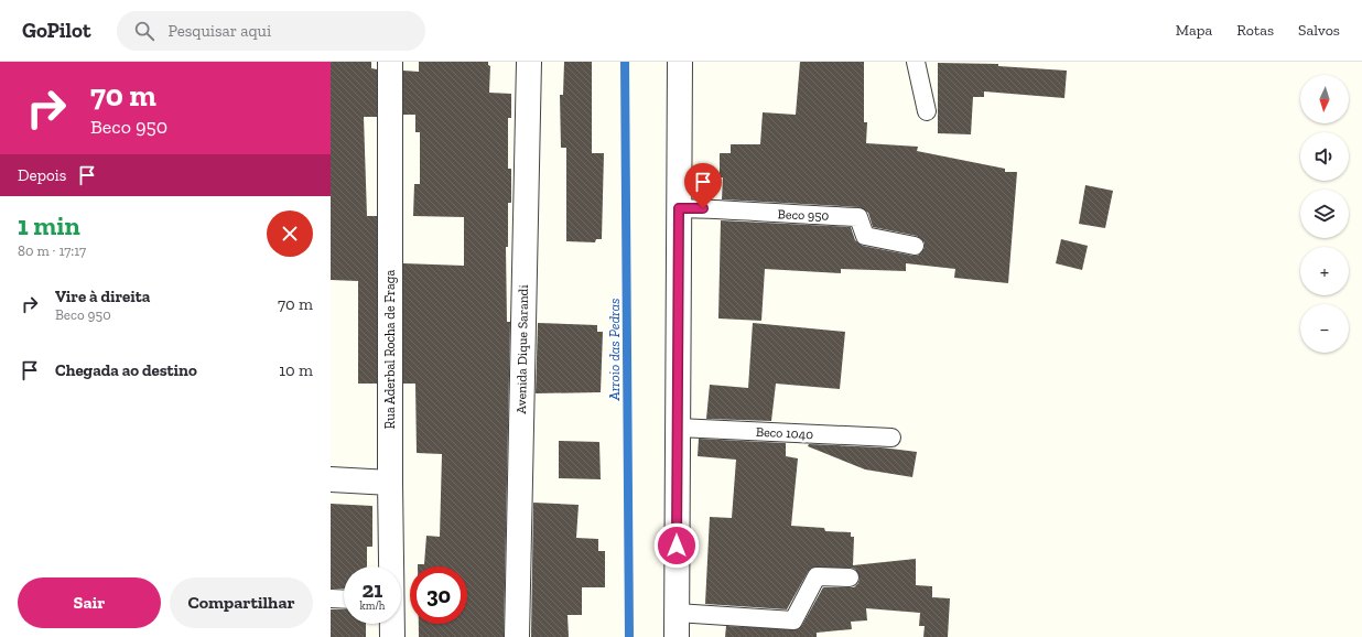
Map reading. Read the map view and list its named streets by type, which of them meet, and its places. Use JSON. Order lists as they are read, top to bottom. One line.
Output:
{"streets":{"street":["Rua Aderbal Rocha de Fraga","Avenida Dique Sarandi"],"lane":["Beco 950","Beco 1040"]},"water":["Arroio das Pedras"],"north":"bottom","page":{"header":"GoPilot","search":"Pesquisar aqui","nav":["Mapa","Rotas","Salvos"],"turn":["70 m","Beco 950"],"map_buttons":["+","−"],"then":"Depois","heading":["1 min","80 m · 17:17"],"list":[{"name":"Vire à direita","note":"Beco 950","value":"70 m"},{"name":"Chegada ao destino","value":"10 m"}],"speed":"21 km/h","limit":"30","buttons":["Sair","Compartilhar"]}}
